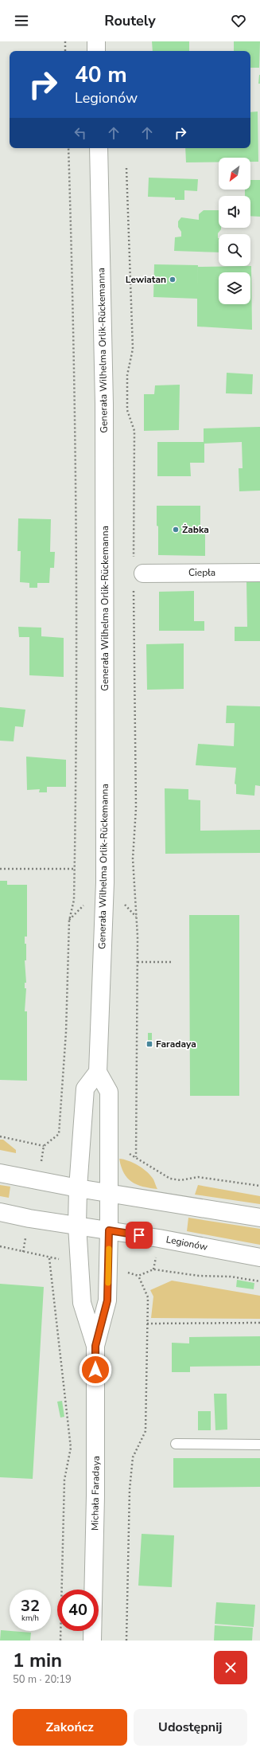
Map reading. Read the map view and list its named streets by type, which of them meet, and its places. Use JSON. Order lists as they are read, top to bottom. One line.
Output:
{"streets":{"street":["Generała Wilhelma Orlik-Rückemanna","Ciepła","Legionów","Michała Faradaya"]},"crossings":[["Legionów","Michała Faradaya"]],"places":{"other":["Lewiatan","Żabka"],"transit":["Faradaya"]},"north":"bottom left","page":{"header":"Routely","turn":["40 m","Legionów"],"speed":"32 km/h","limit":"40","heading":["1 min","50 m · 20:19"],"buttons":["Zakończ","Udostępnij"]}}
